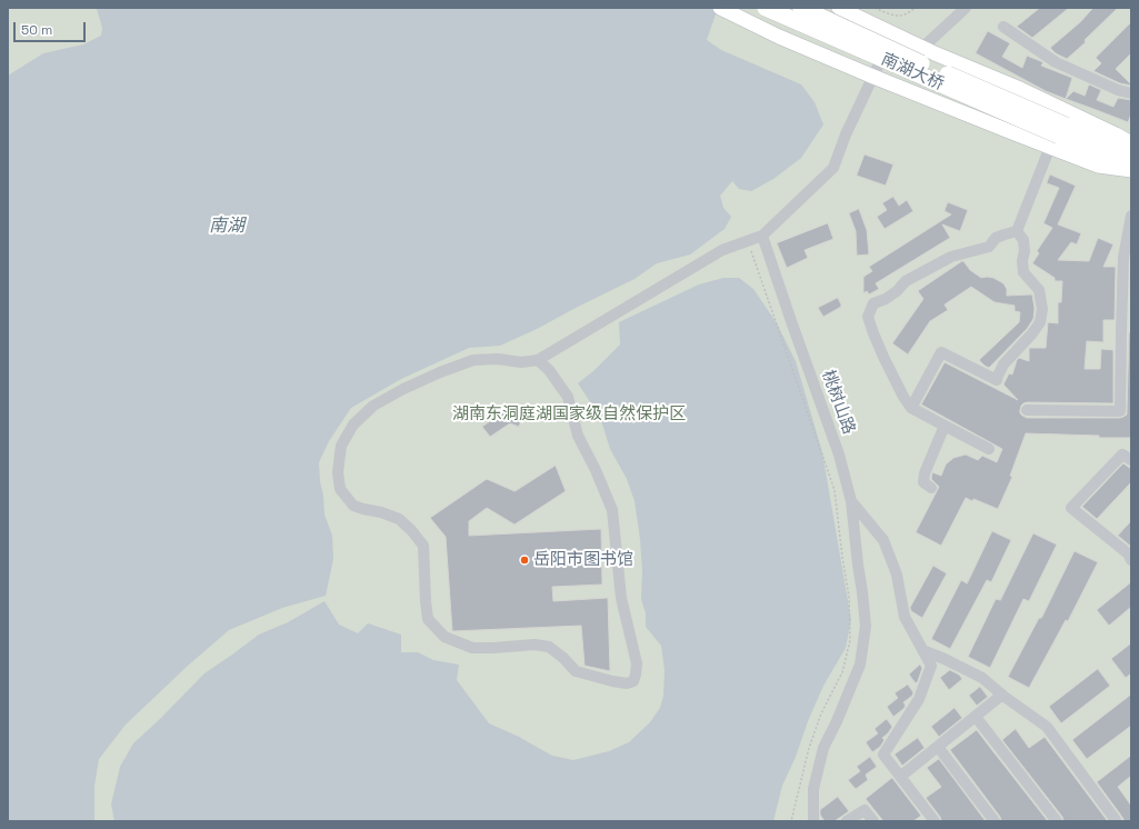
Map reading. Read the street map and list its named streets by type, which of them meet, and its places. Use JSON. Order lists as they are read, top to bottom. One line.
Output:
{"streets":{"highway":["南湖大桥"],"street":["桃树山路"]},"water":["南湖"],"parks":["湖南东洞庭湖国家级自然保护区"],"places":["岳阳市图书馆"],"scale_bar":"50 m"}
